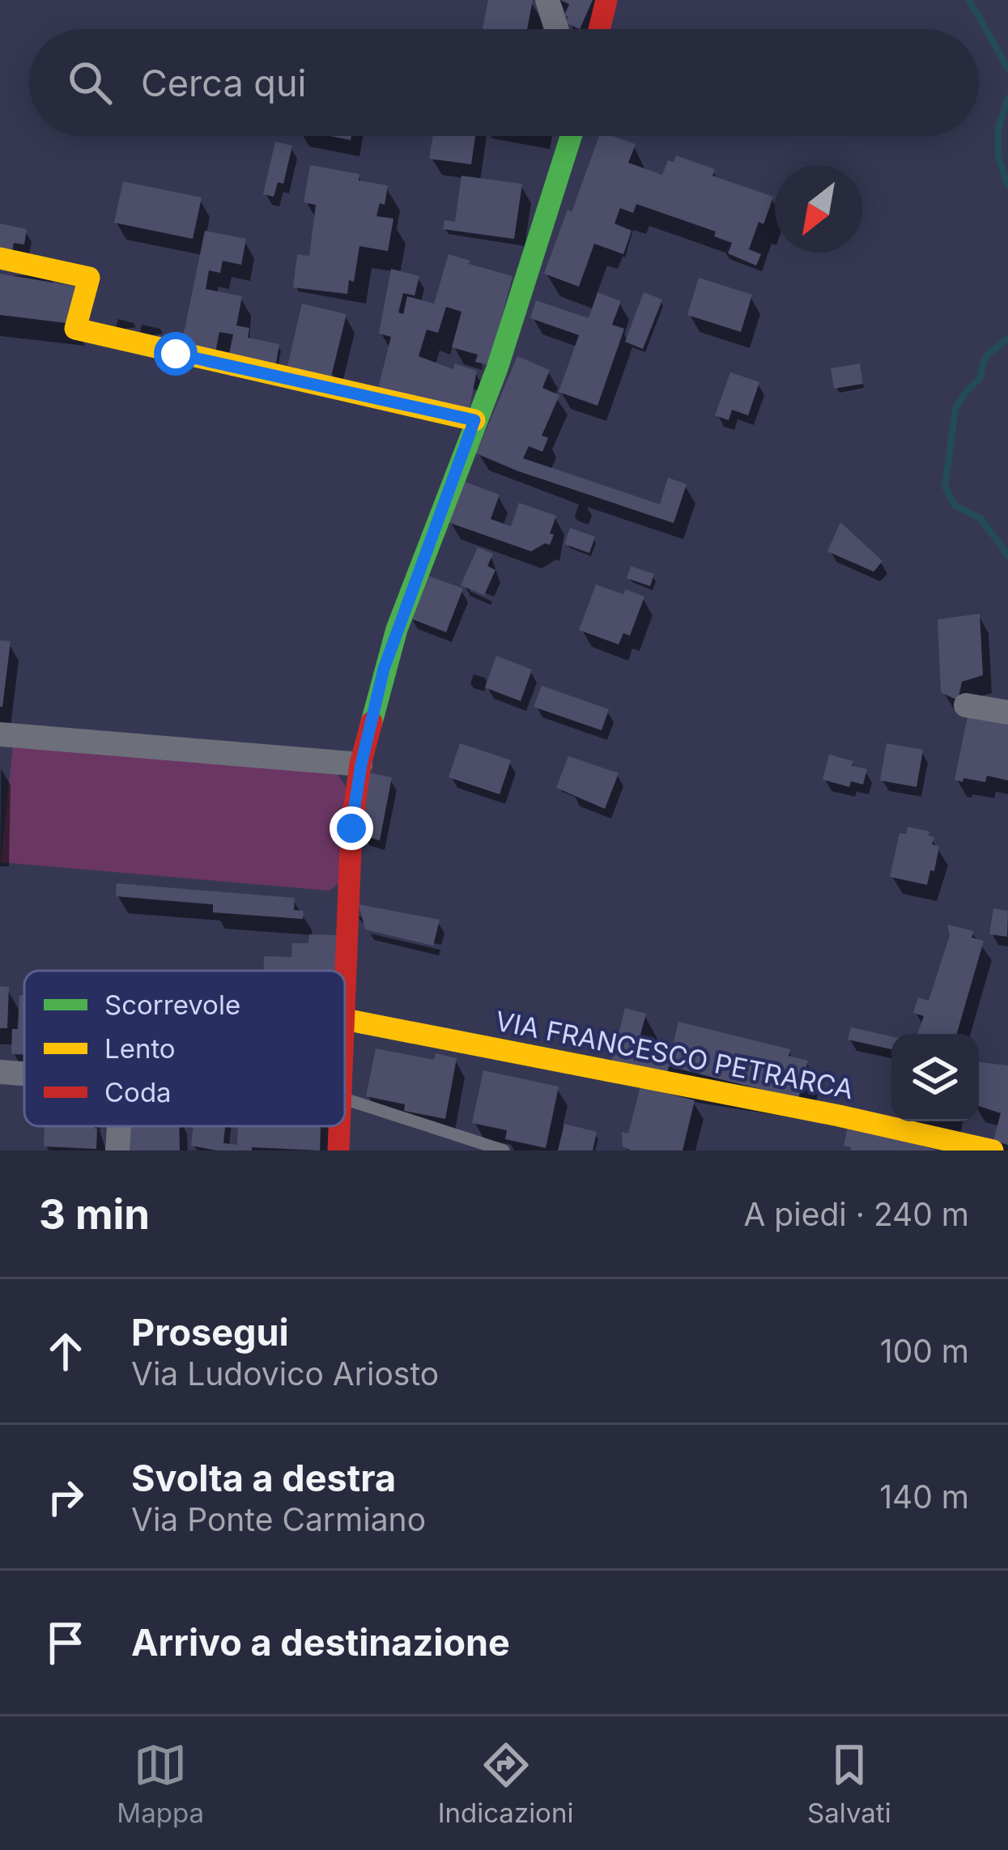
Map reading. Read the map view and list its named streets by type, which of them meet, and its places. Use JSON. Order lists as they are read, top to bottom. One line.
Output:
{"streets":{"street":["VIA FRANCESCO PETRARCA"]},"legend":["Scorrevole","Lento","Coda"],"north":"bottom left","page":{"search":"Cerca qui","heading":["3 min","A piedi · 240 m"],"list":[["Prosegui","Via Ludovico Ariosto","100 m"],["Svolta a destra","Via Ponte Carmiano","140 m"],"Arrivo a destinazione"],"nav":["Mappa","Indicazioni","Salvati"]}}
